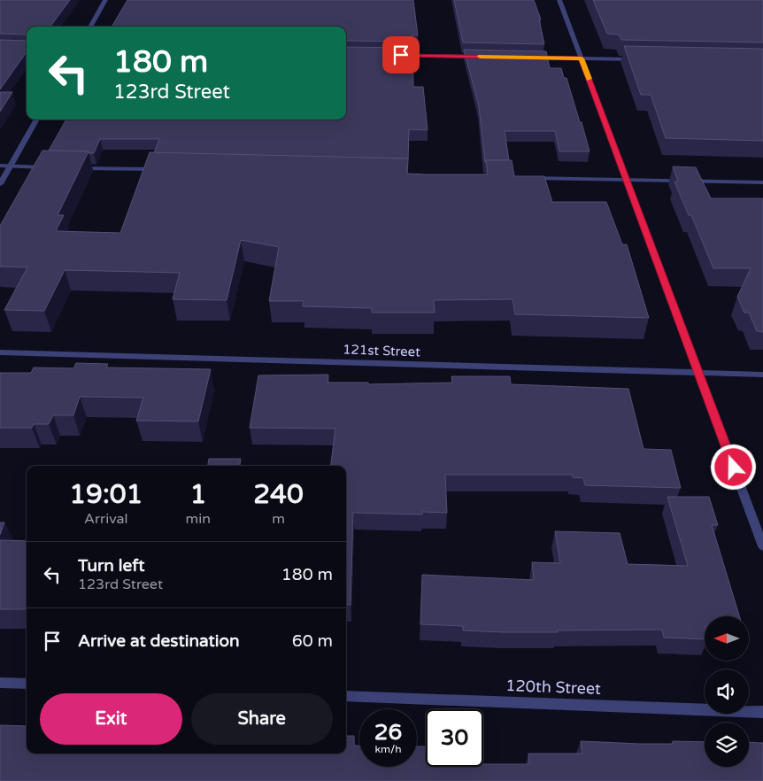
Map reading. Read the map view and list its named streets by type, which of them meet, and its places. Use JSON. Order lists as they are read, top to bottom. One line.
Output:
{"streets":{"street":["121st Street","120th Street"]},"north":"left","page":{"turn":["180 m","123rd Street"],"eta":["19:01","Arrival","1","min","240","m"],"list":[{"name":"Turn left","note":"123rd Street","value":"180 m"},{"name":"Arrive at destination","value":"60 m"}],"buttons":["Exit","Share"],"speed":"26 km/h","limit":"30"}}
